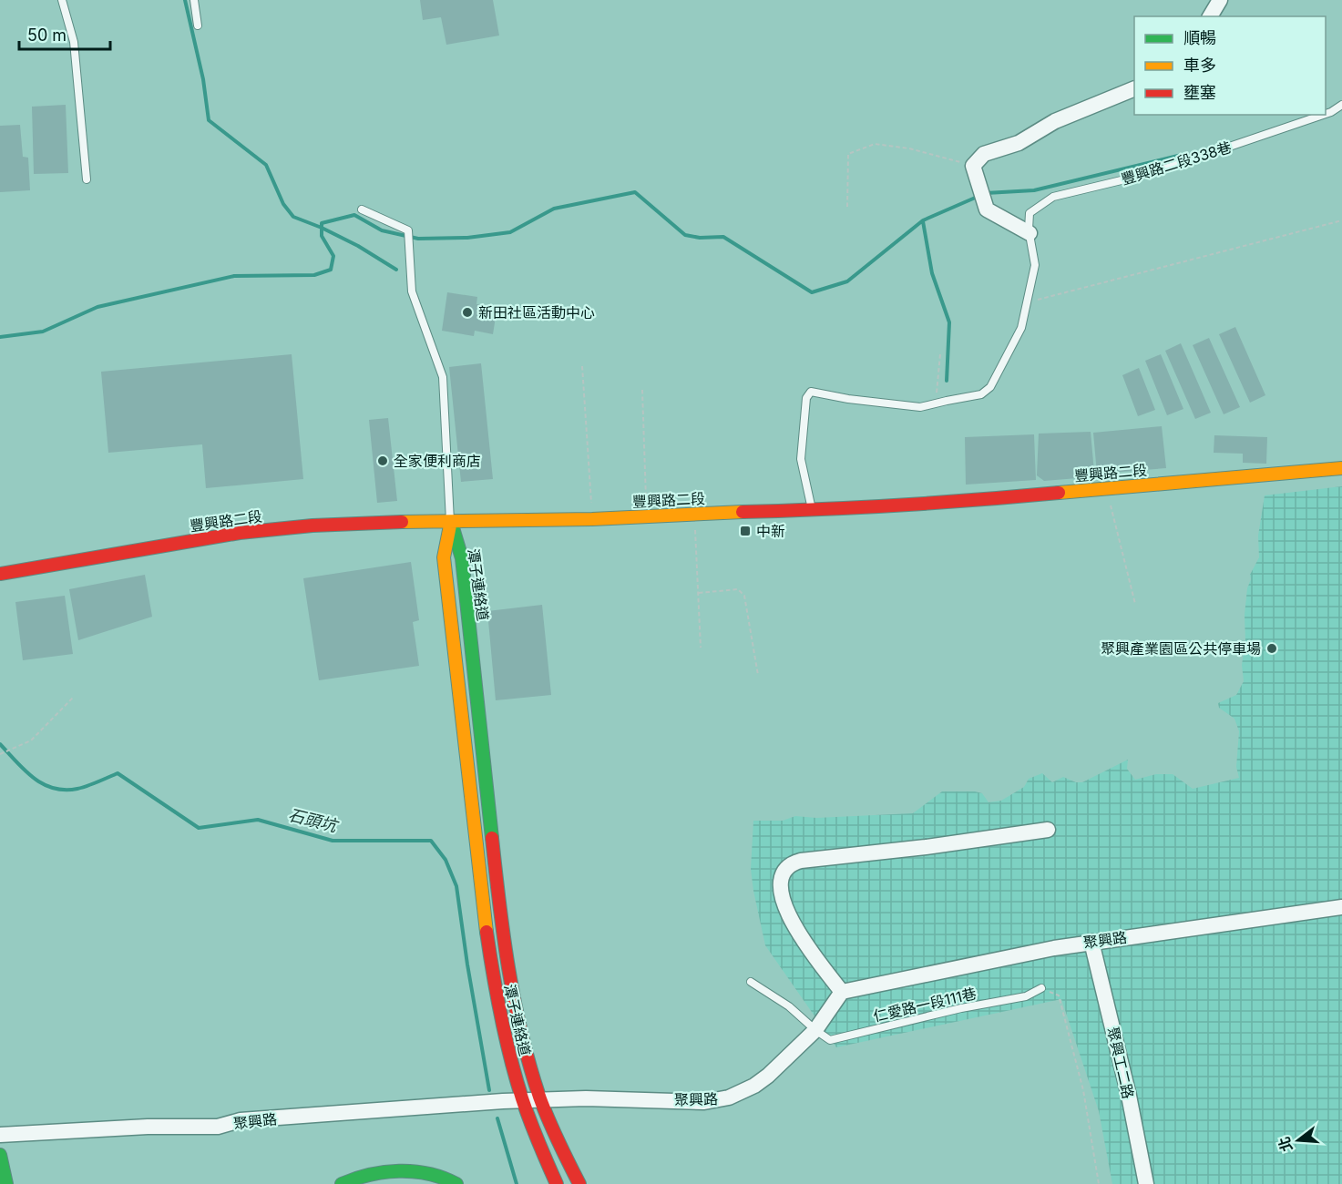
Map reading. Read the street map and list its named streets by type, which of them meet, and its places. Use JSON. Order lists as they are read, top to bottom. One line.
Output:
{"streets":{"main road":["豐興路二段","潭子連絡道"],"street":["聚興路","聚興工二路"],"lane":["豐興路二段338巷","仁愛路一段111巷"]},"crossings":[["豐興路二段338巷","豐興路二段"],["豐興路二段","潭子連絡道"],["潭子連絡道","聚興路"],["聚興路","仁愛路一段111巷"],["聚興路","聚興工二路"]],"water":["石頭坑"],"places":{"other":["新田社區活動中心","全家便利商店","聚興產業園區公共停車場"],"transit":["中新"]},"legend":["順暢","車多","壅塞"],"scale_bar":"50 m","north":"left"}
